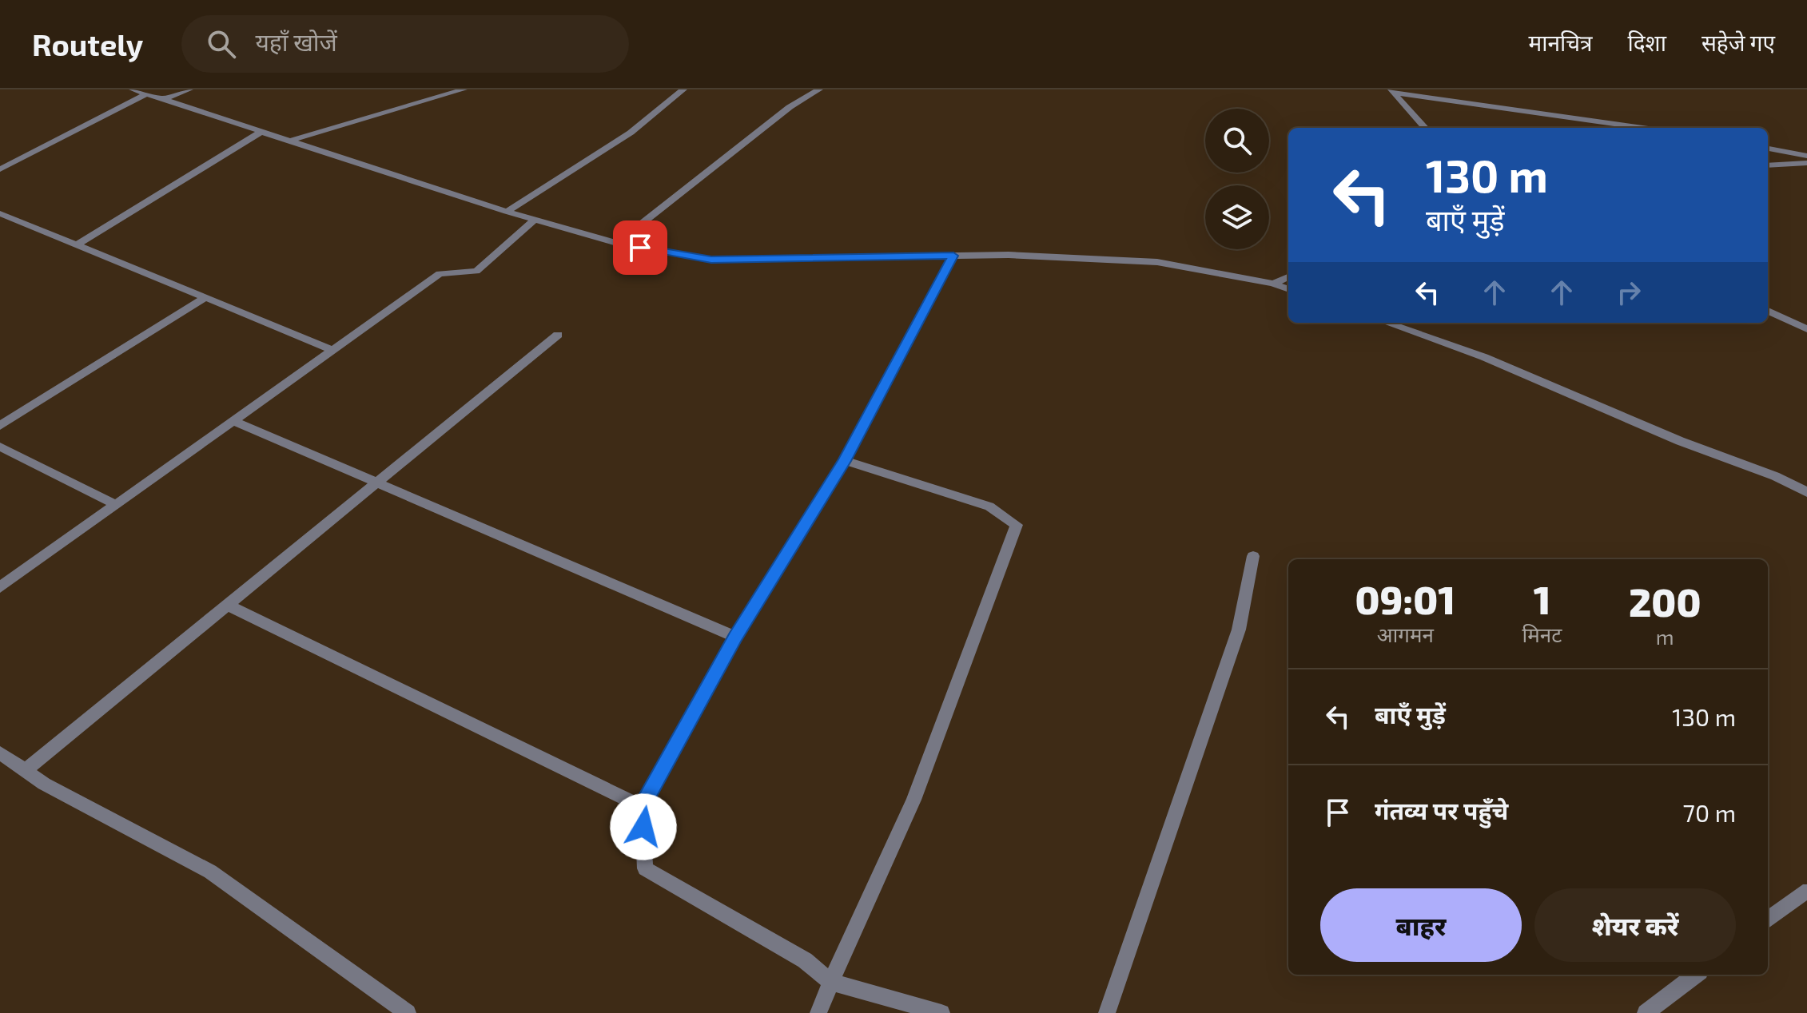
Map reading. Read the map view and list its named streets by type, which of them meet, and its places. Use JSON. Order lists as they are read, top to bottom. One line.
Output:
{"page":{"header":"Routely","search":"यहाँ खोजें","nav":["मानचित्र","दिशा","सहेजे गए"],"turn":["130 m","बाएँ मुड़ें"],"eta":["09:01","आगमन","1","मिनट","200","m"],"list":[{"name":"बाएँ मुड़ें","value":"130 m"},{"name":"गंतव्य पर पहुँचे","value":"70 m"}],"buttons":["बाहर","शेयर करें"]}}
